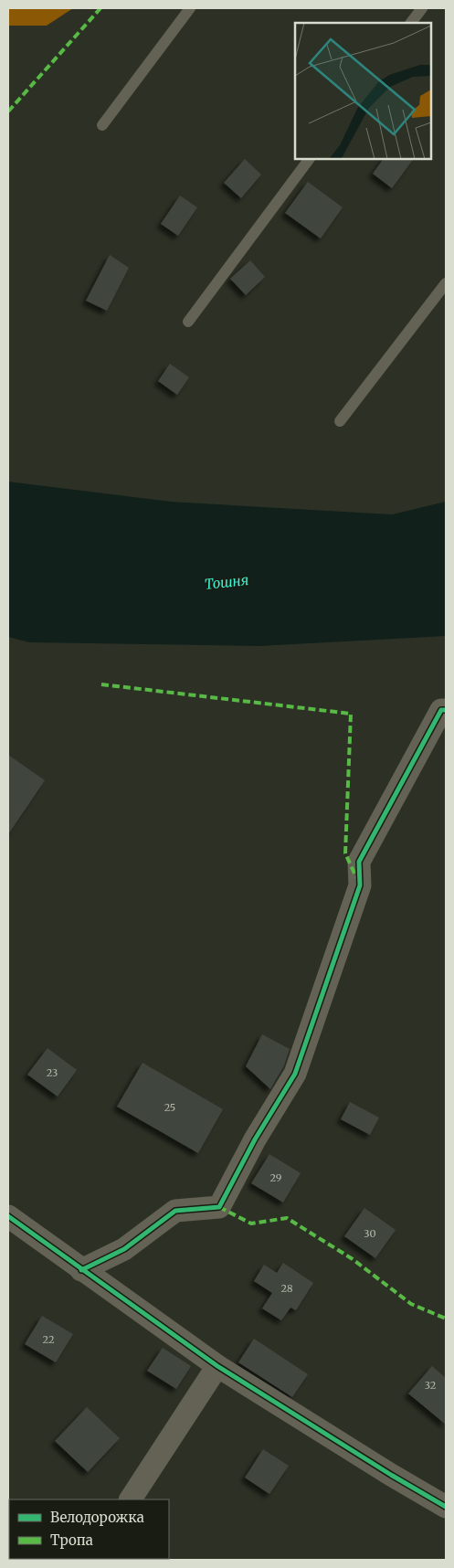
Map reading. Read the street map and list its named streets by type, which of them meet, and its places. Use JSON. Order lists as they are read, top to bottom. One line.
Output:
{"water":["Тошня"],"house_numbers":["23","25","29","30","28","22","32"],"legend":["Велодорожка","Тропа"]}
